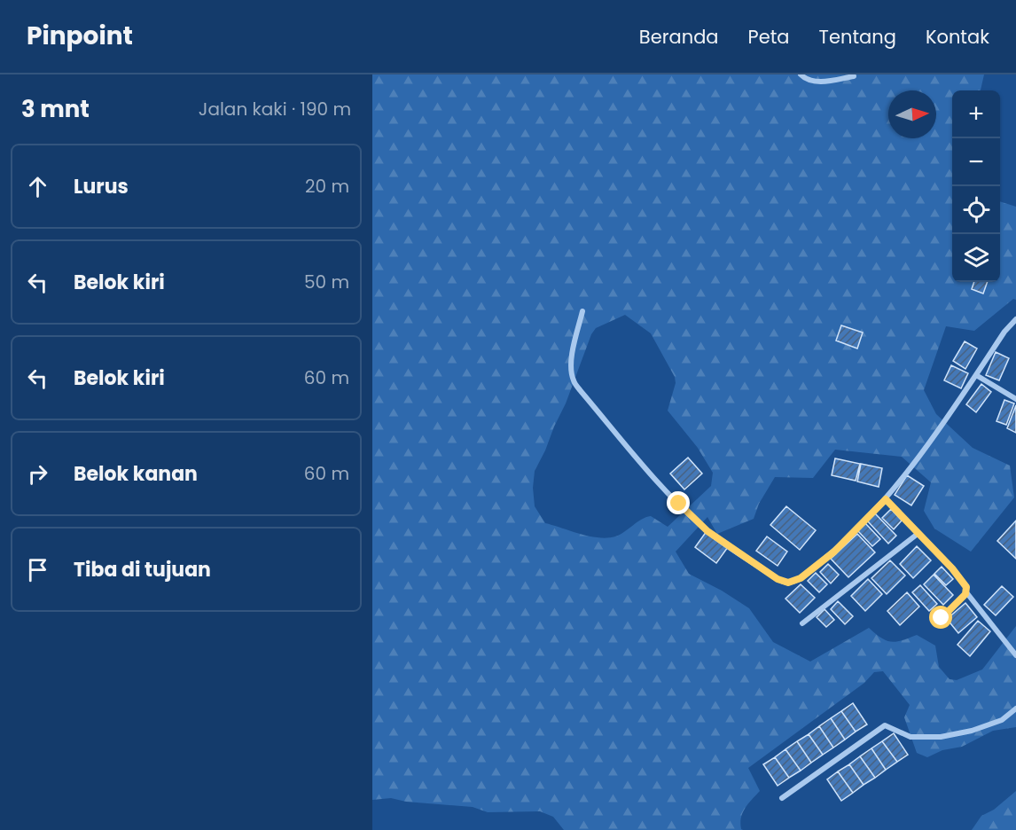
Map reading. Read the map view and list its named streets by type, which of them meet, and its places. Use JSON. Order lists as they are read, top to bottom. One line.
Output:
{"north":"right","page":{"header":"Pinpoint","nav":["Beranda","Peta","Tentang","Kontak"],"heading":["3 mnt","Jalan kaki · 190 m"],"map_buttons":["+","−"],"list":[["Lurus","20 m"],["Belok kiri","50 m"],["Belok kiri","60 m"],["Belok kanan","60 m"],"Tiba di tujuan"]}}
